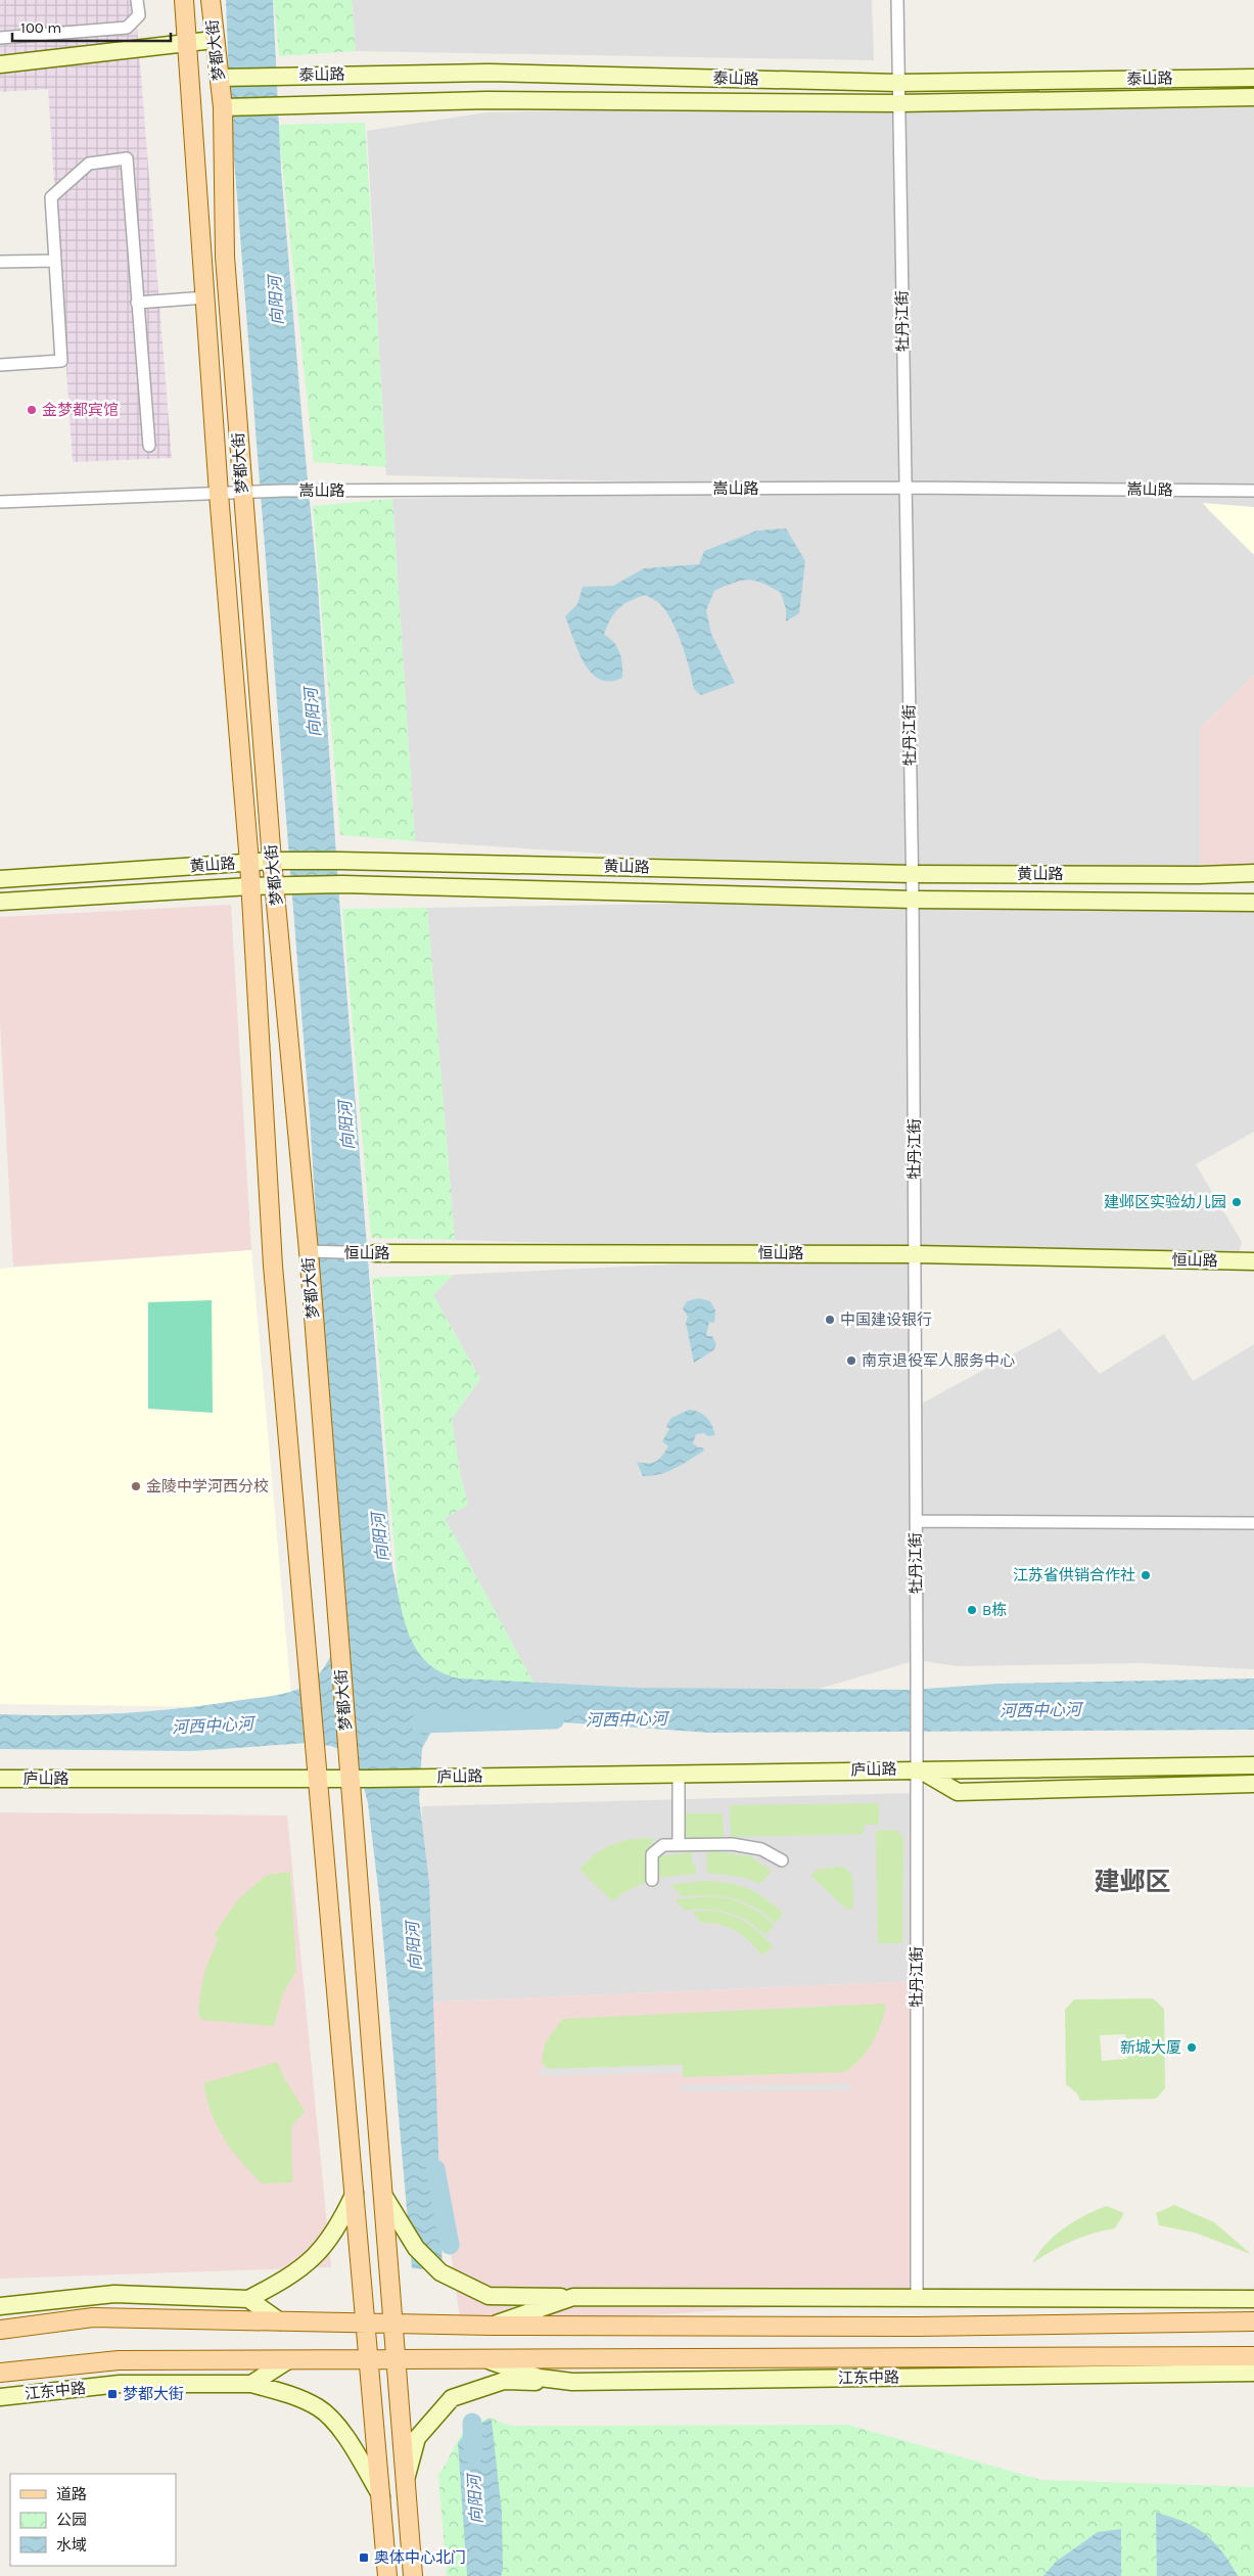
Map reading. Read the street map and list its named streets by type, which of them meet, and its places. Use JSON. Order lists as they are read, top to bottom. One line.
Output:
{"streets":{"main road":["梦都大街","江东中路"],"street":["泰山路","牡丹江街","嵩山路","黄山路","恒山路","庐山路"]},"crossings":[["梦都大街","泰山路"],["梦都大街","嵩山路"],["梦都大街","黄山路"],["梦都大街","恒山路"],["梦都大街","庐山路"],["梦都大街","江东中路"],["泰山路","牡丹江街"],["牡丹江街","嵩山路"],["牡丹江街","黄山路"],["牡丹江街","恒山路"],["牡丹江街","庐山路"]],"districts":["建邺区"],"water":["向阳河","河西中心河"],"places":{"other":["金梦都宾馆","建邺区实验幼儿园","中国建设银行","南京退役军人服务中心","金陵中学河西分校","江苏省供销合作社","B栋","新城大厦"],"transit":["梦都大街","奥体中心北门"]},"legend":["道路","公园","水域"],"scale_bar":"100 m"}
